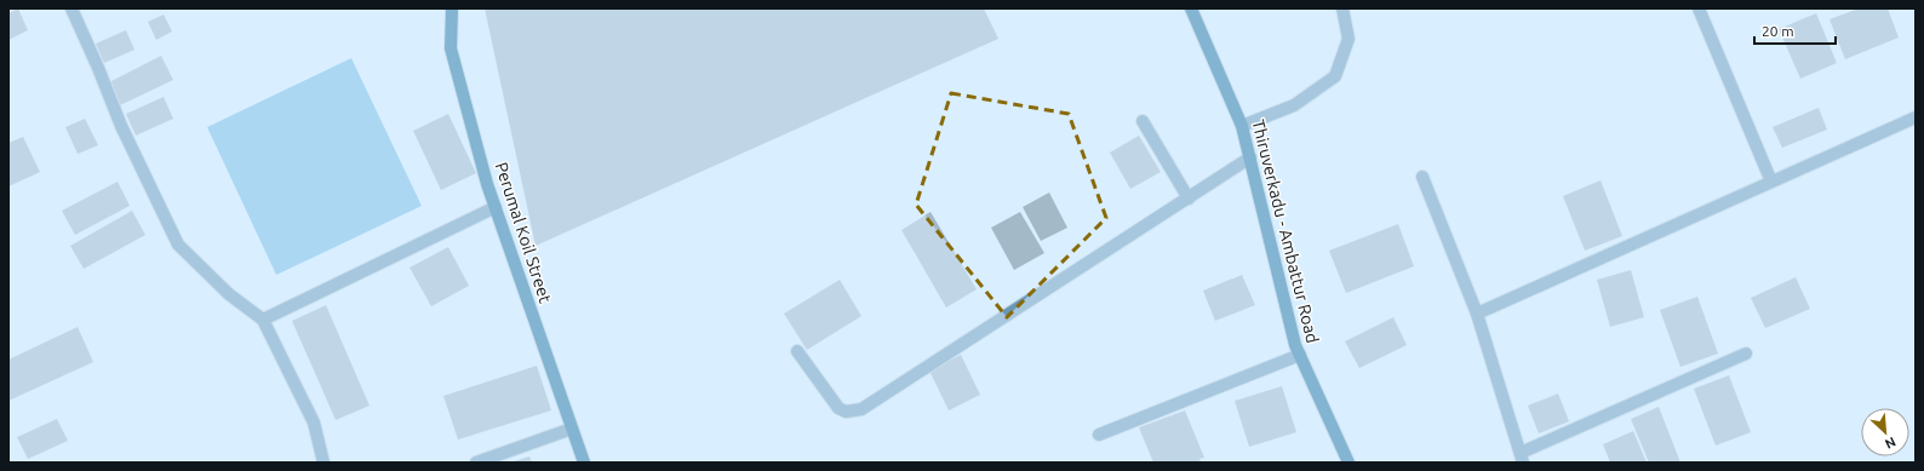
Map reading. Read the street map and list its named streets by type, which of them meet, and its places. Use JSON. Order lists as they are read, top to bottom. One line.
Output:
{"streets":{"main road":["Thiruverkadu - Ambattur Road","Perumal Koil Street"]},"scale_bar":"20 m","north":"bottom right"}
